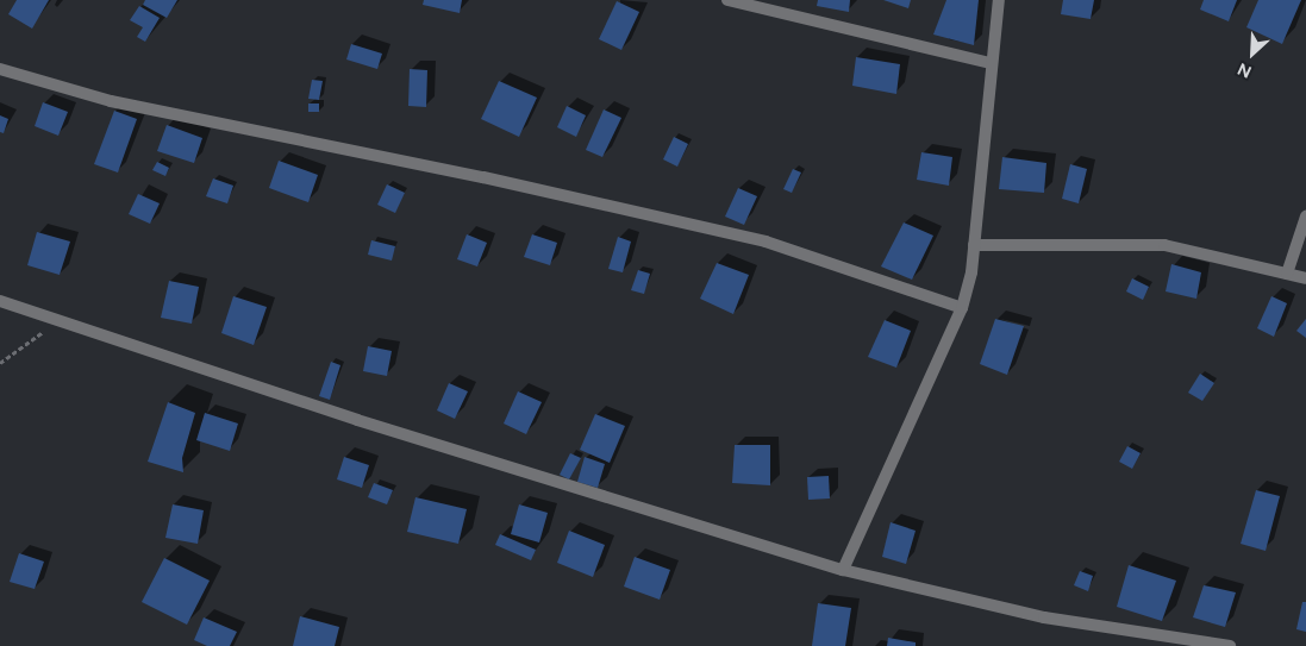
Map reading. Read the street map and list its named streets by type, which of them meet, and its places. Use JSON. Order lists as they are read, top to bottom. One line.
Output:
{"north":"bottom left"}
